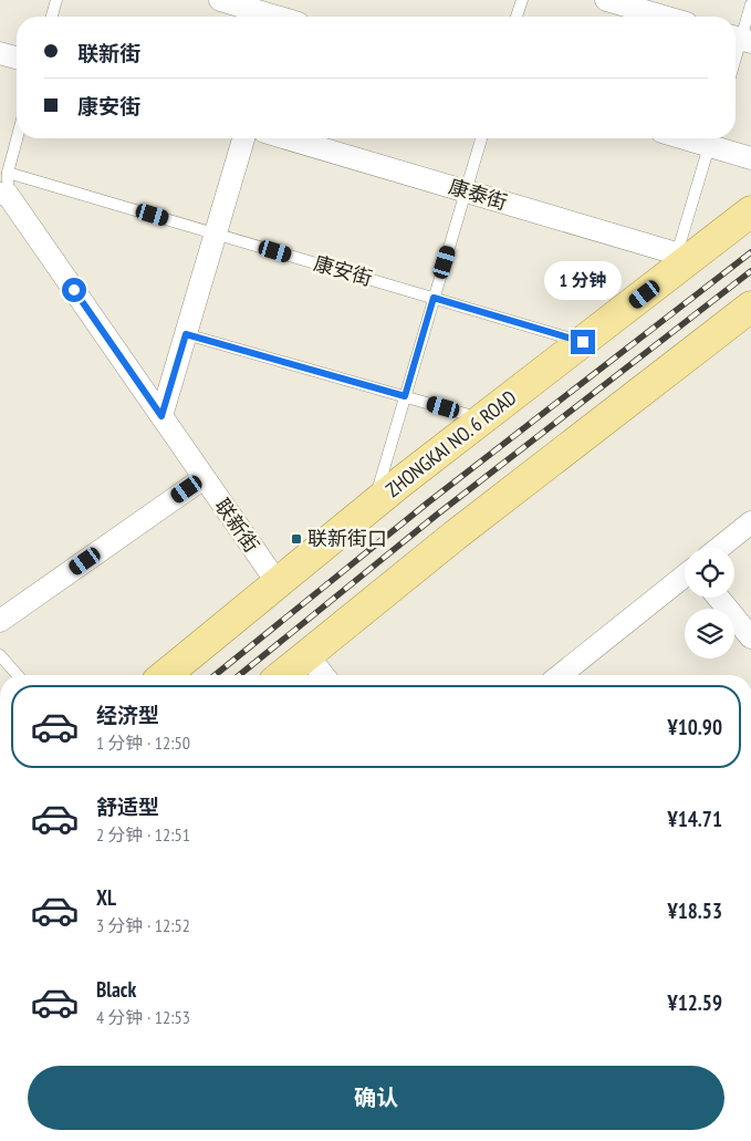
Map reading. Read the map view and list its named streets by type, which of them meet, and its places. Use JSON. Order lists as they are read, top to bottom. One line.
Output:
{"streets":{"main road":["ZHONGKAI NO. 6 ROAD"],"street":["康泰街","联新街"],"lane":["康安街"]},"crossings":[["康泰街","ZHONGKAI NO. 6 ROAD"],["康安街","ZHONGKAI NO. 6 ROAD"],["ZHONGKAI NO. 6 ROAD","联新街"]],"places":{"transit":["联新街口"]},"page":{"banner":["联新街","康安街"],"bubble":"1 分钟","list":[{"name":"经济型","note":"1 分钟 · 12:50","value":"¥10.90"},{"name":"舒适型","note":"2 分钟 · 12:51","value":"¥14.71"},{"name":"XL","note":"3 分钟 · 12:52","value":"¥18.53"},{"name":"Black","note":"4 分钟 · 12:53","value":"¥12.59"}],"buttons":"确认"}}
